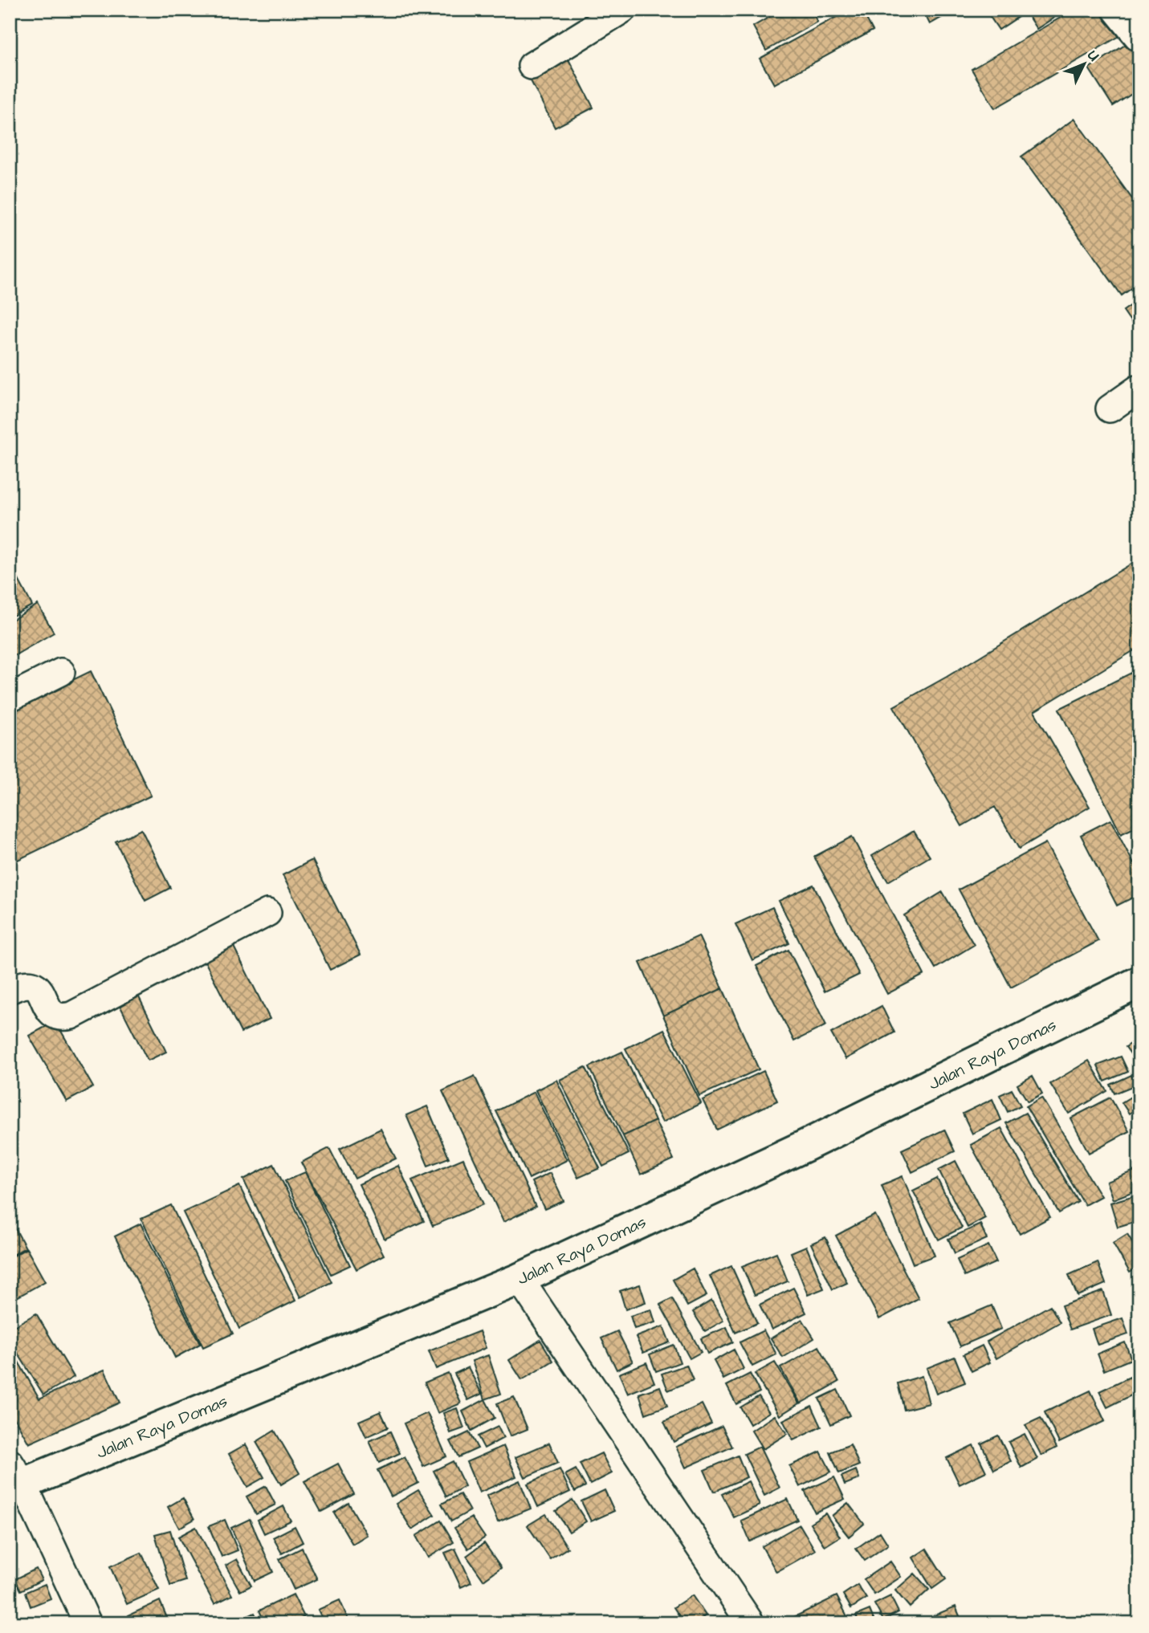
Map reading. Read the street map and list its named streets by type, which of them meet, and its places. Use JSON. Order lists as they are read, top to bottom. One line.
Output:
{"streets":{"main road":["Jalan Raya Domas"]},"north":"top right"}
